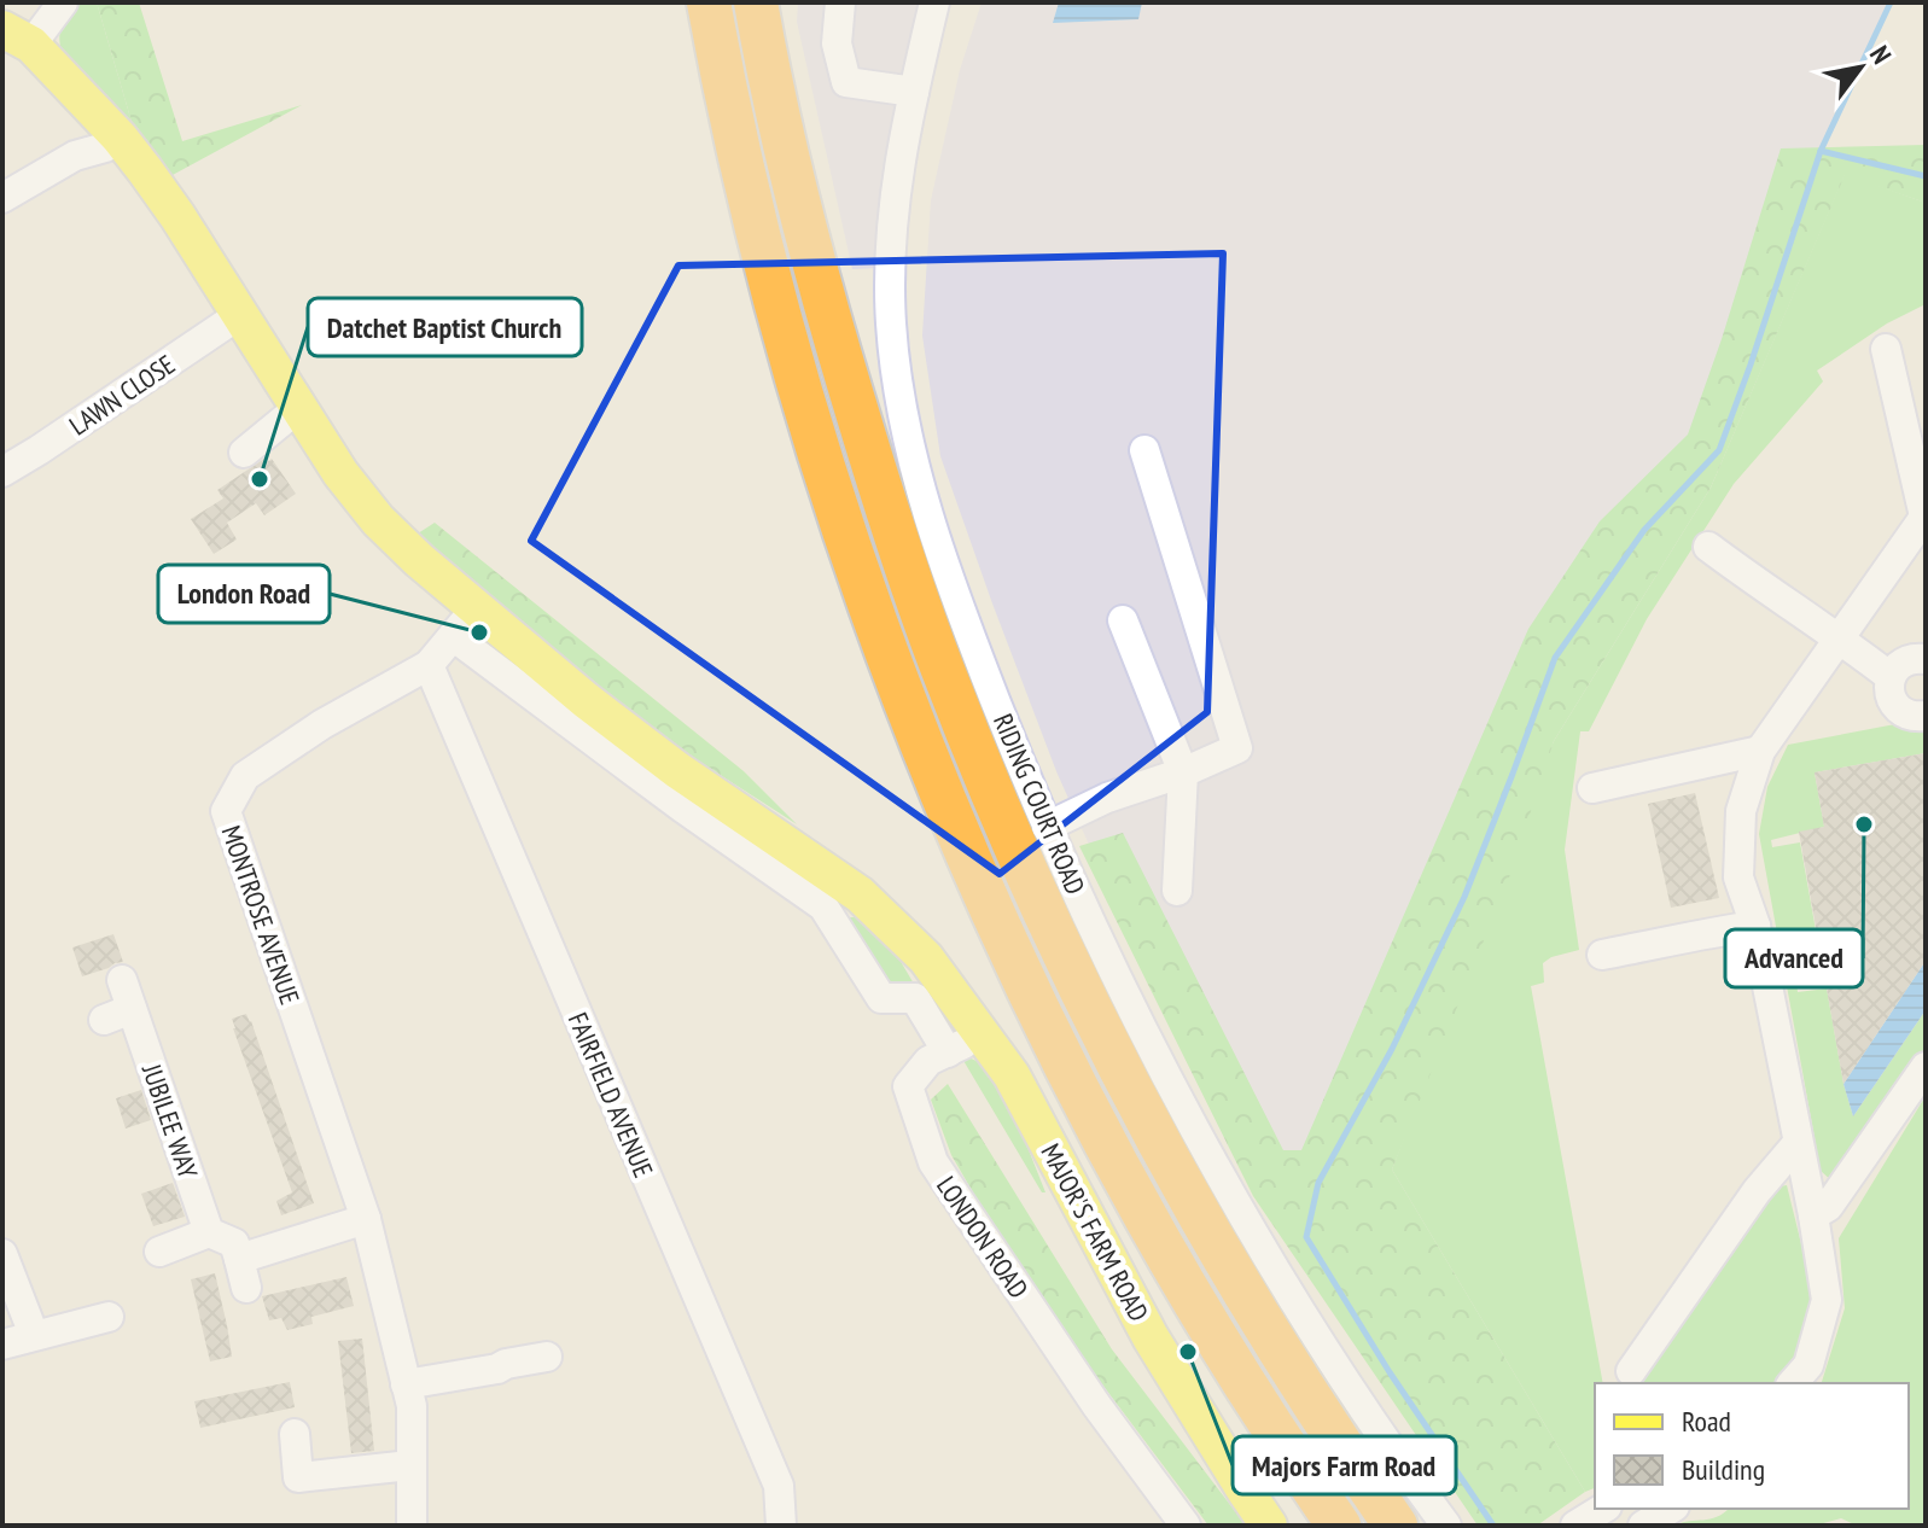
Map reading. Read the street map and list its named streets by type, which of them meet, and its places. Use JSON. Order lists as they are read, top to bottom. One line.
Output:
{"streets":{"main road":["MAJOR'S FARM ROAD"],"street":["LAWN CLOSE","RIDING COURT ROAD","MONTROSE AVENUE","FAIRFIELD AVENUE","JUBILEE WAY","LONDON ROAD"]},"crossings":[["MONTROSE AVENUE","FAIRFIELD AVENUE"],["MAJOR'S FARM ROAD","LONDON ROAD"]],"places":["Datchet Baptist Church","London Road","Advanced","Majors Farm Road"],"legend":["Road","Building"],"north":"top right"}
